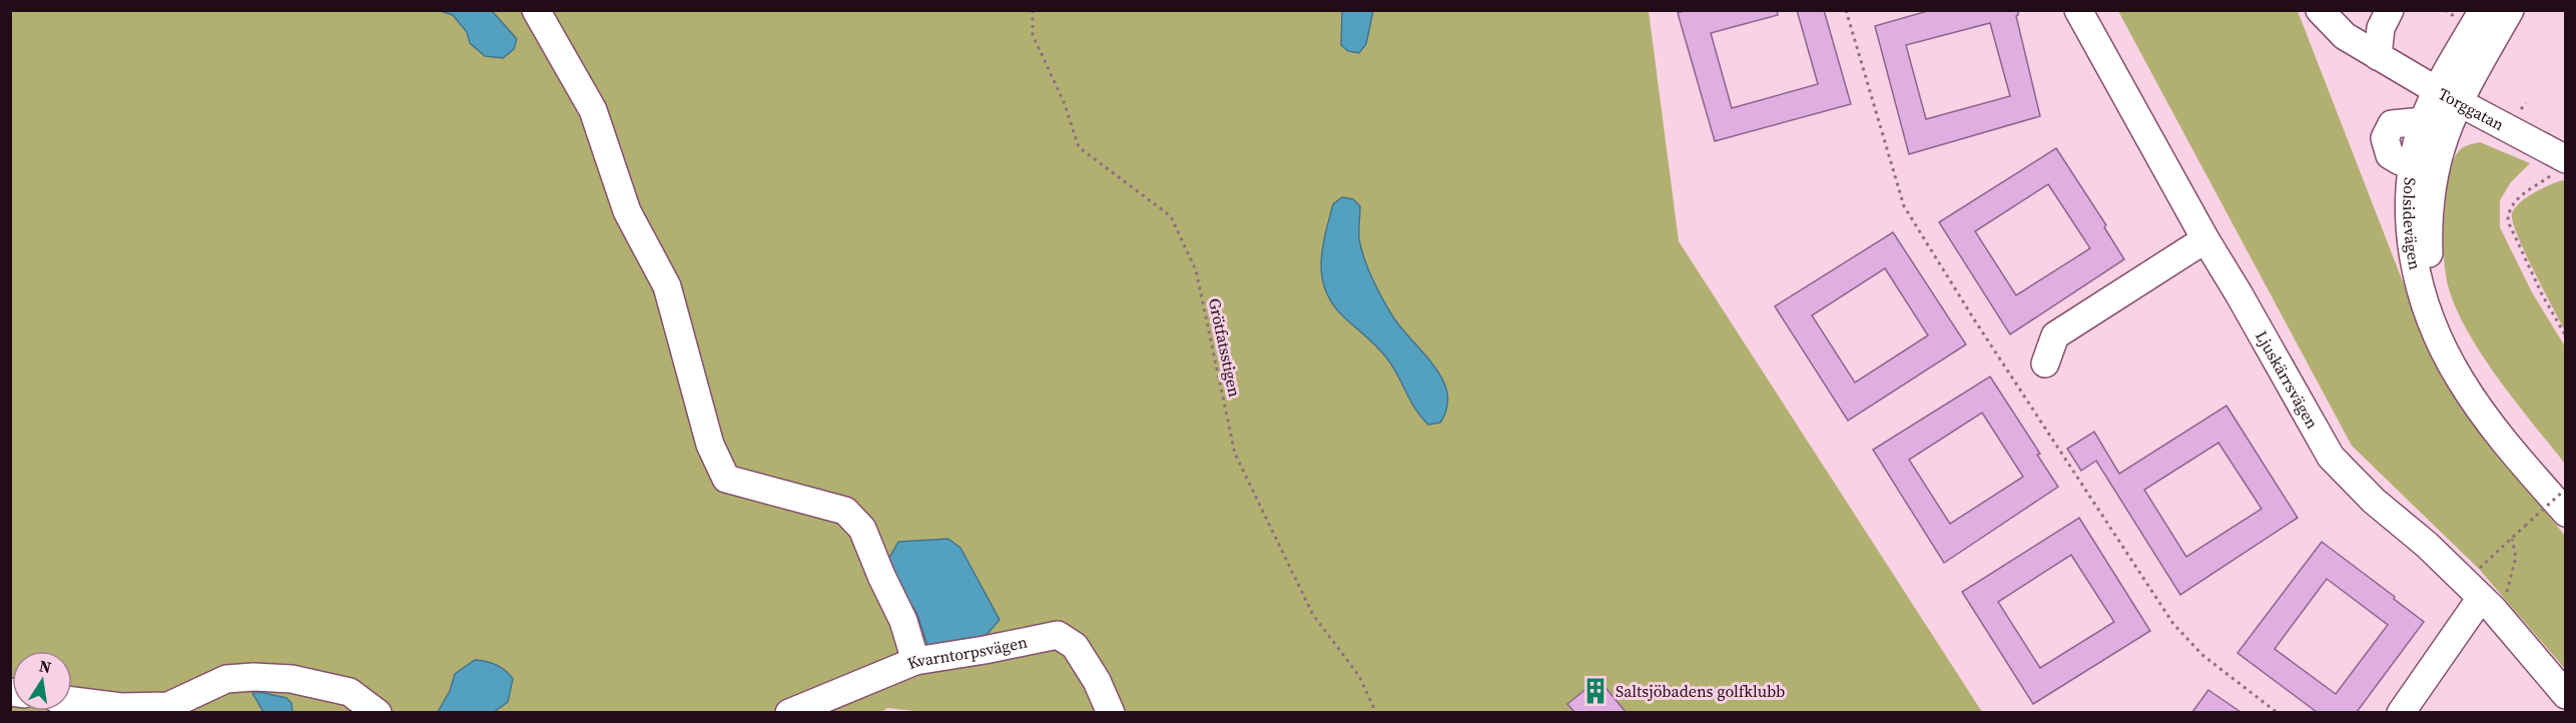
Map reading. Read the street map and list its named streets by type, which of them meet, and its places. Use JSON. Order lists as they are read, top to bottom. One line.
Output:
{"streets":{"street":["Torggatan","Solsidevägen","Ljuskärrsvägen","Kvarntorpsvägen"],"path":["Grötfatsstigen"]},"crossings":[["Torggatan","Solsidevägen"]],"places":{"building":["Saltsjöbadens golfklubb"]},"north":"top"}
